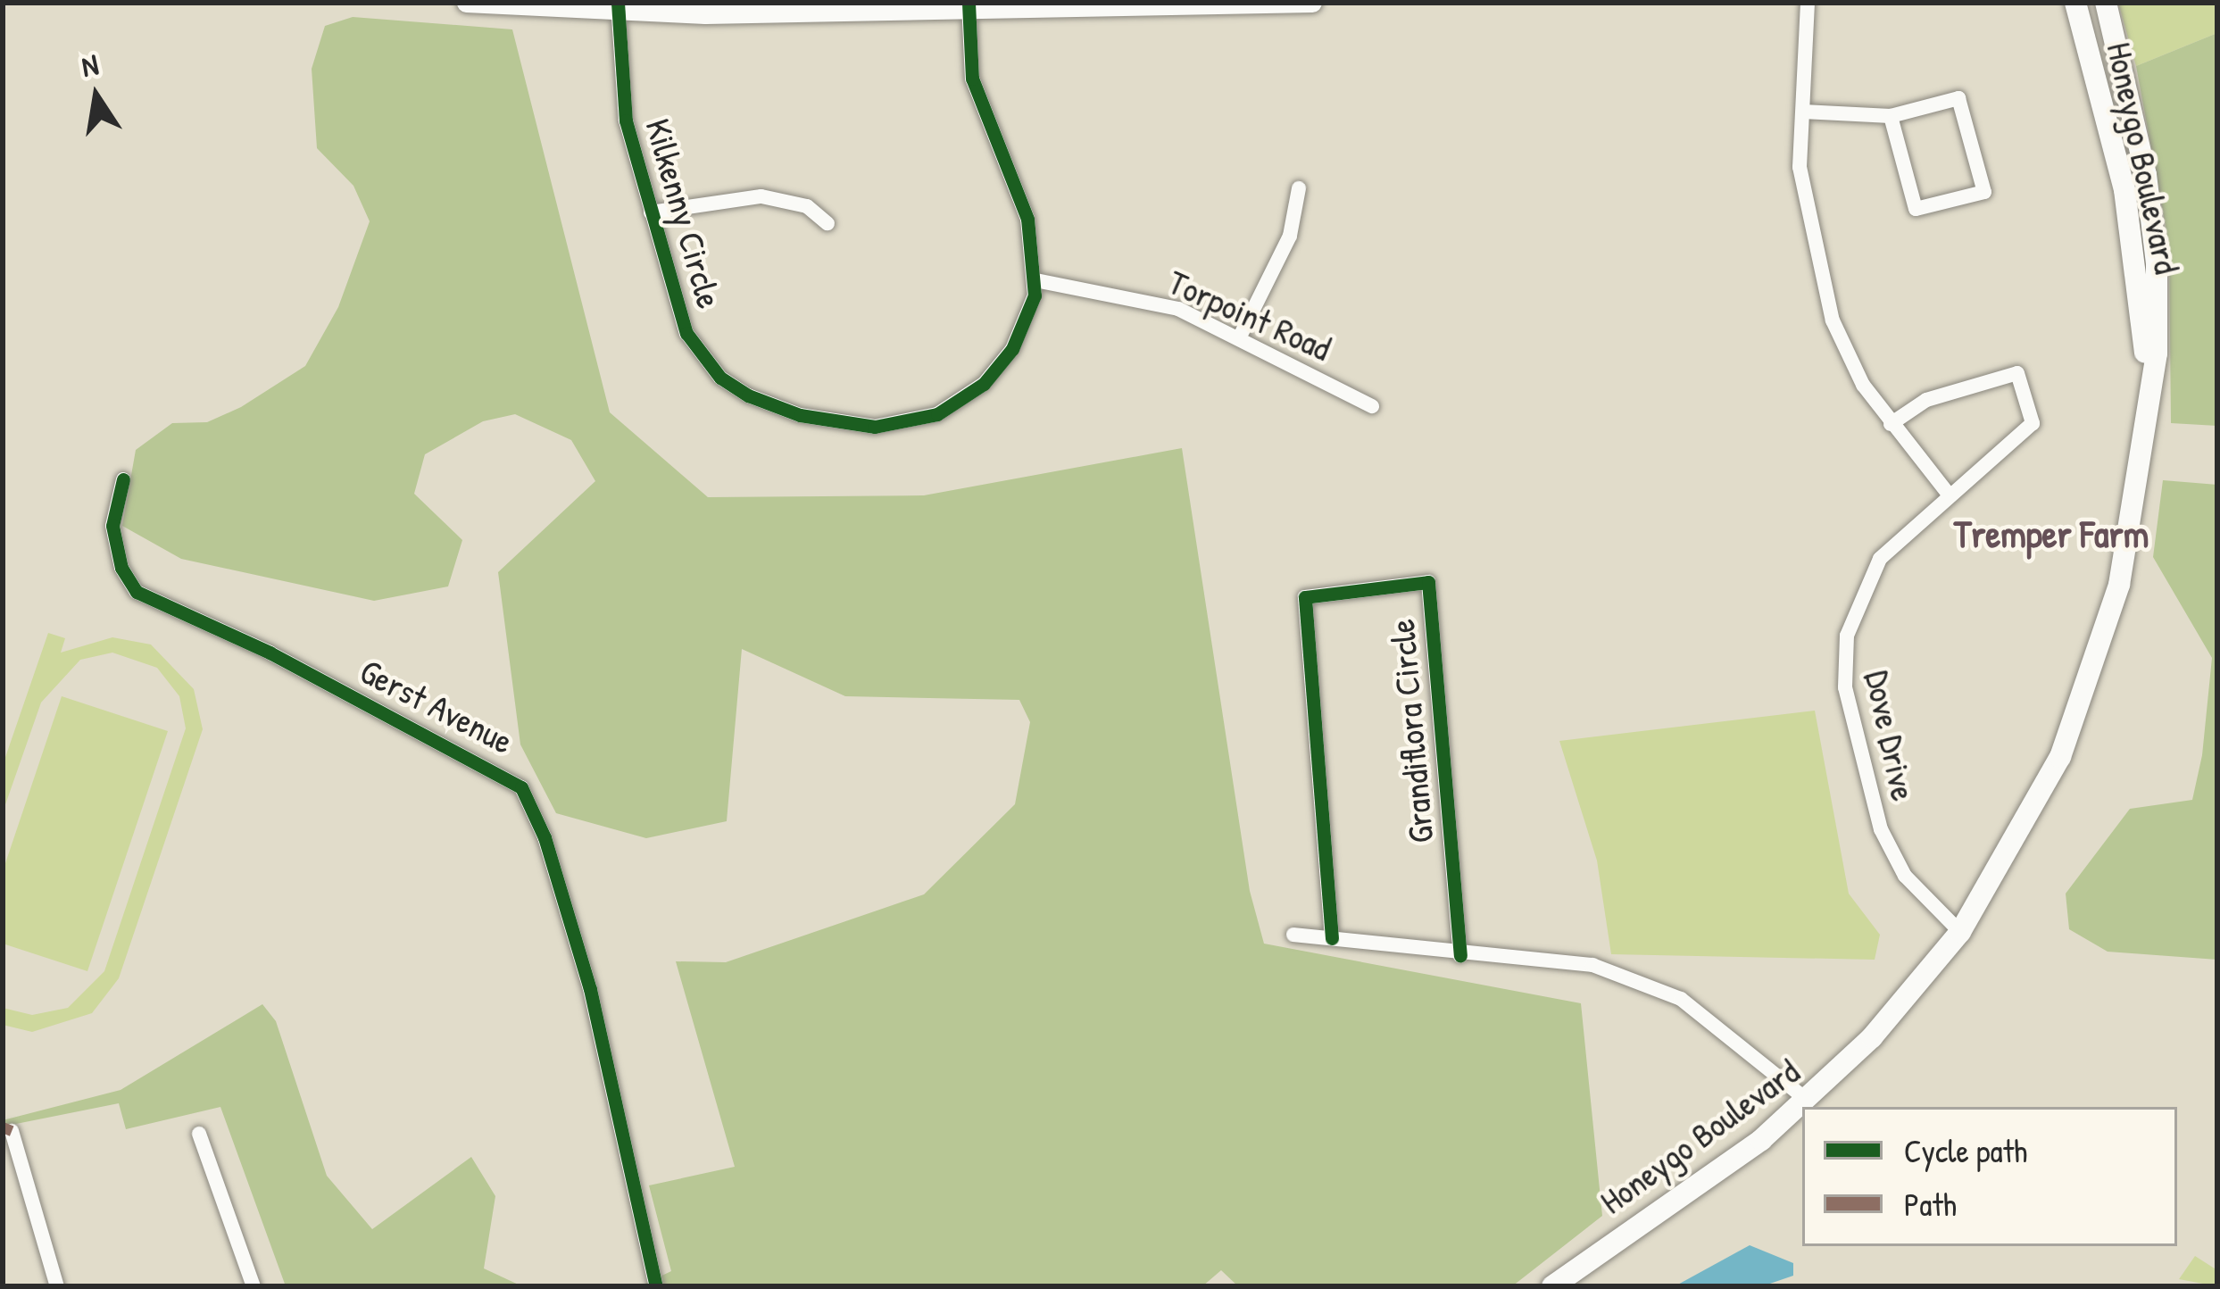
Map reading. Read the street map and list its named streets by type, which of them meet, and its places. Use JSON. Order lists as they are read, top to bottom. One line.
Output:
{"streets":{"main road":["Honeygo Boulevard"],"street":["Kilkenny Circle","Torpoint Road","Gerst Avenue","Grandiflora Circle","Dove Drive"]},"crossings":[["Honeygo Boulevard","Dove Drive"],["Kilkenny Circle","Torpoint Road"]],"districts":["Tremper Farm"],"legend":["Cycle path","Path"],"north":"top"}
